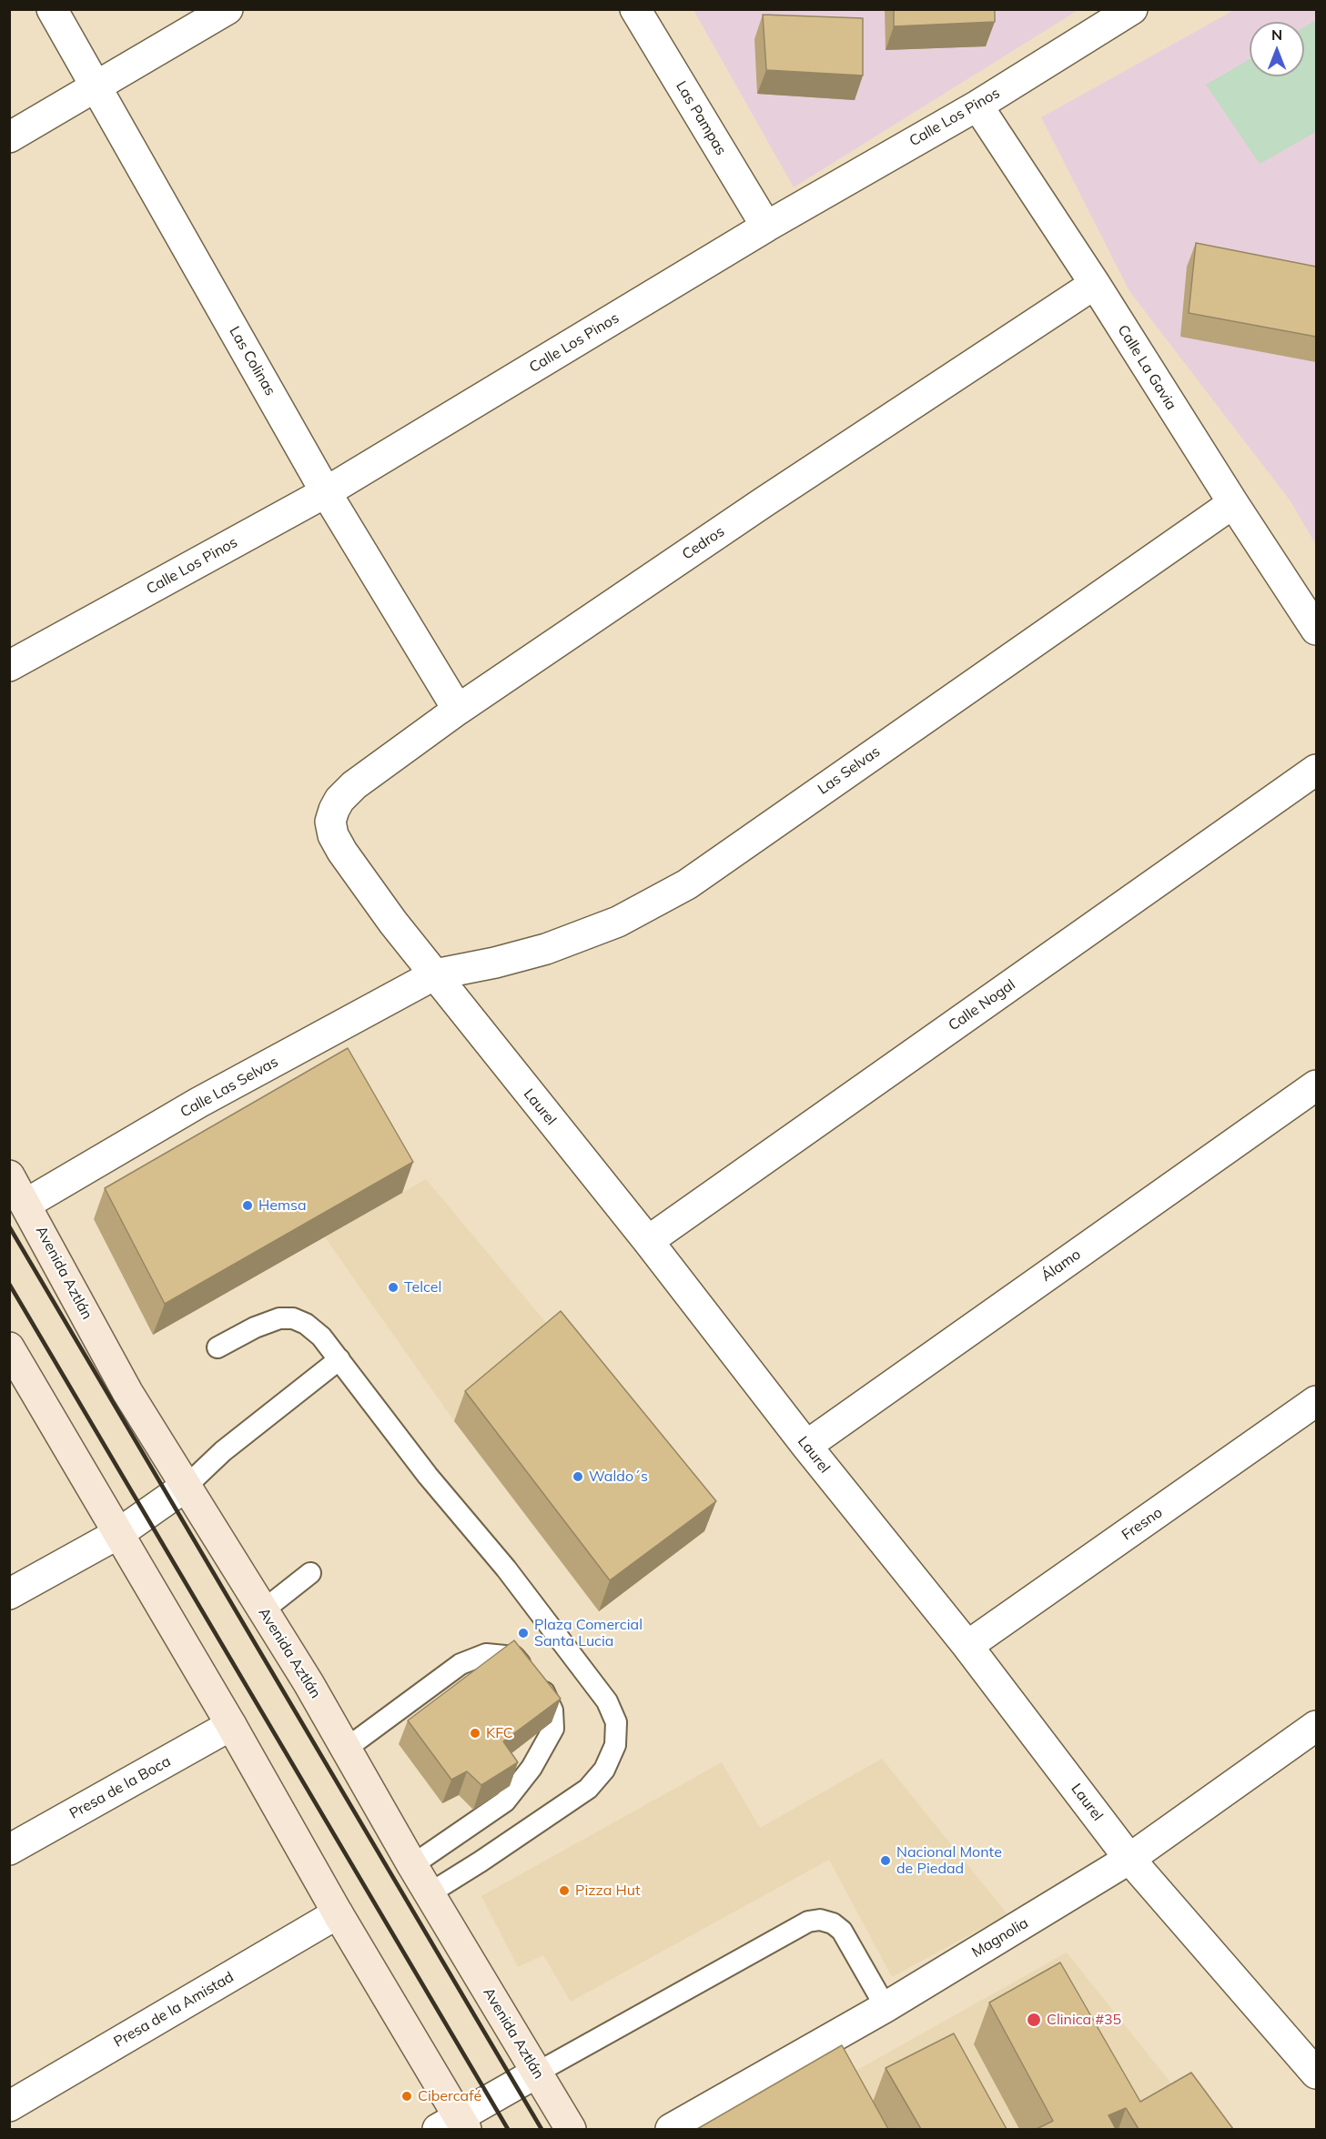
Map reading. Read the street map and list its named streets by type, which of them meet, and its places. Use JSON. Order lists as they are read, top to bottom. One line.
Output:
{"streets":{"main road":["Avenida Aztlán"],"street":["Calle Los Pinos","Las Pampas","Las Colinas","Calle La Gavia","Cedros","Las Selvas","Calle Nogal","Calle Las Selvas","Laurel","Álamo","Fresno","Presa de la Boca","Magnolia","Presa de la Amistad"]},"crossings":[["Calle Los Pinos","Las Pampas"],["Calle Los Pinos","Las Colinas"],["Calle Los Pinos","Calle La Gavia"],["Las Colinas","Cedros"],["Calle La Gavia","Cedros"],["Calle La Gavia","Las Selvas"],["Cedros","Laurel"],["Las Selvas","Calle Las Selvas"],["Las Selvas","Laurel"],["Calle Nogal","Laurel"],["Calle Las Selvas","Laurel"],["Calle Las Selvas","Avenida Aztlán"],["Laurel","Álamo"],["Laurel","Fresno"],["Laurel","Magnolia"]],"places":["Hemsa","Telcel","Waldo´s","Plaza Comercial Santa Lucia","KFC","Nacional Monte de Piedad","Pizza Hut","Clinica #35","Cibercafé"],"north":"top"}
